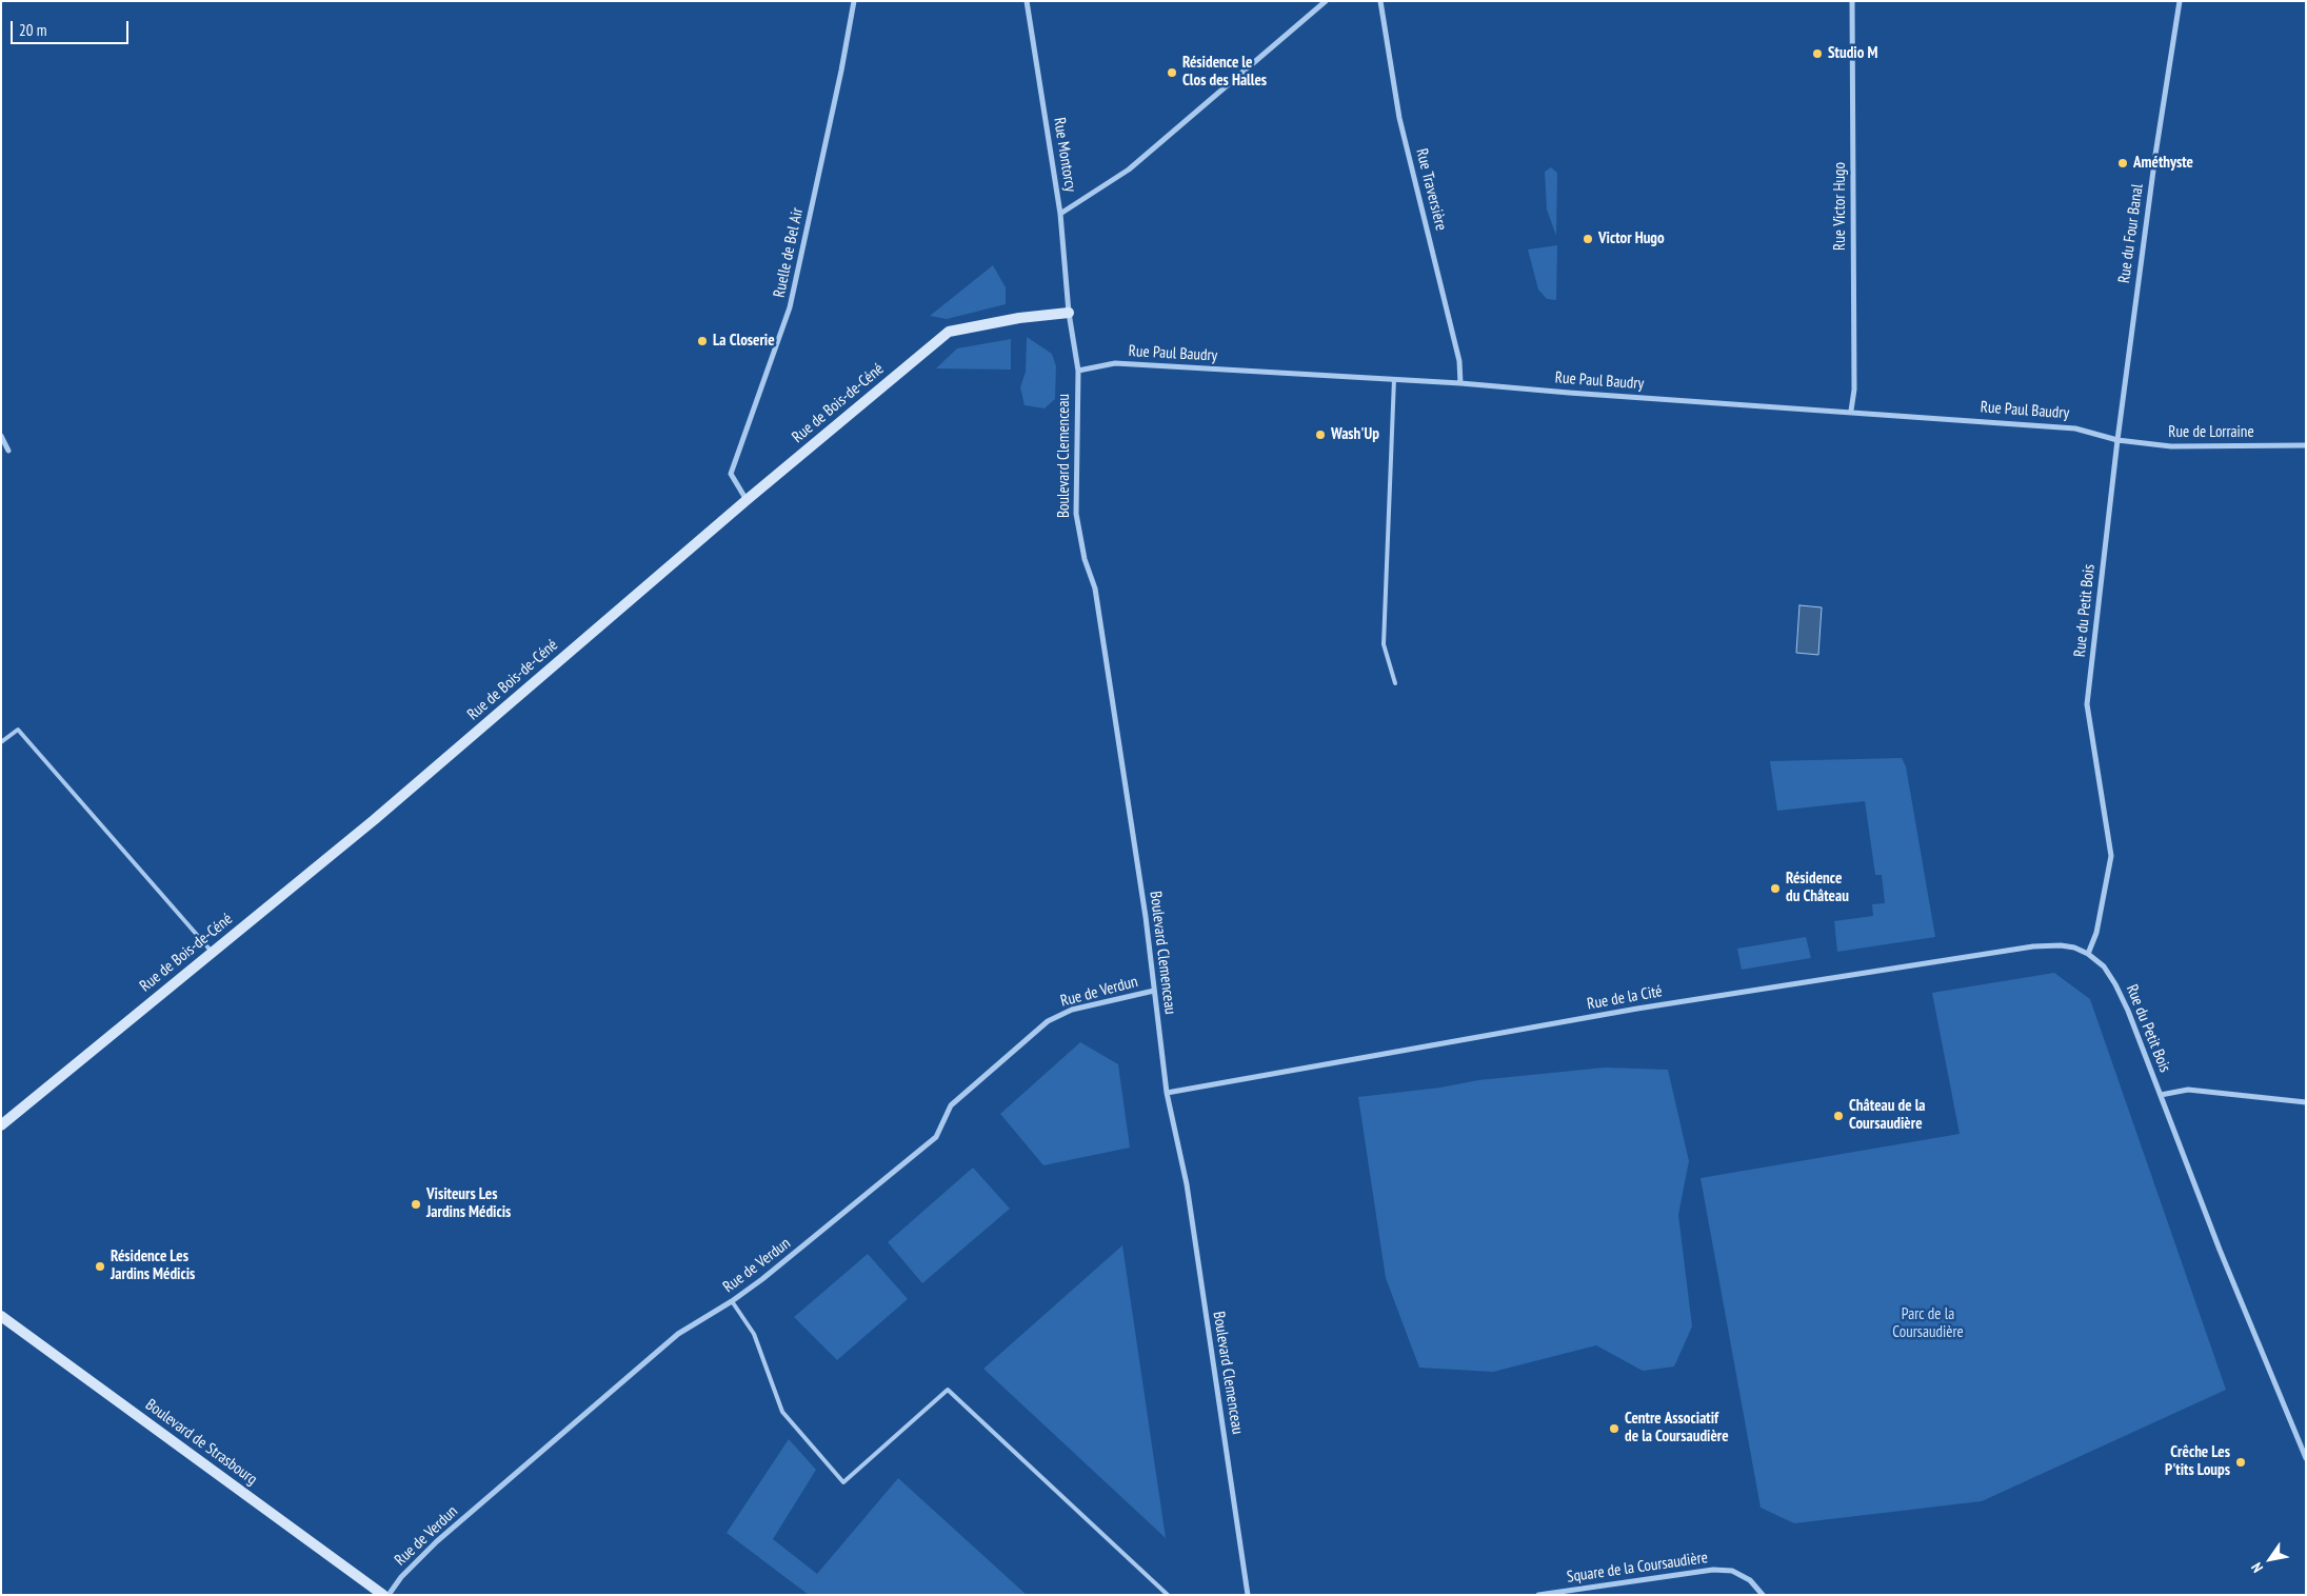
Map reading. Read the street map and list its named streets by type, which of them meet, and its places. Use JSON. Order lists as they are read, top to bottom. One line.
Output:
{"streets":{"street":["Rue Montorcy","Rue Traversière","Rue Victor Hugo","Rue du Four Banal","Ruelle de Bel Air","Rue Paul Baudry","Rue de Bois-de-Céné","Rue de Lorraine","Boulevard Clemenceau","Rue du Petit Bois","Rue de Verdun","Rue de la Cité","Boulevard de Strasbourg","Square de la Coursaudière"]},"crossings":[["Rue Montorcy","Rue de Bois-de-Céné"],["Rue Montorcy","Boulevard Clemenceau"],["Rue Traversière","Rue Paul Baudry"],["Rue Victor Hugo","Rue Paul Baudry"],["Rue du Four Banal","Rue Paul Baudry"],["Rue du Four Banal","Rue de Lorraine"],["Rue du Four Banal","Rue du Petit Bois"],["Ruelle de Bel Air","Rue de Bois-de-Céné"],["Rue Paul Baudry","Rue de Lorraine"],["Rue Paul Baudry","Boulevard Clemenceau"],["Rue Paul Baudry","Rue du Petit Bois"],["Rue de Bois-de-Céné","Boulevard Clemenceau"],["Rue de Lorraine","Rue du Petit Bois"],["Boulevard Clemenceau","Rue de Verdun"],["Boulevard Clemenceau","Rue de la Cité"],["Rue du Petit Bois","Rue de la Cité"]],"parks":["Parc de la Coursaudière"],"places":["Studio M","Résidence le Clos des Halles","Améthyste","Victor Hugo","La Closerie","Wash'Up","Résidence du Château","Château de la Coursaudière","Visiteurs Les Jardins Médicis","Résidence Les Jardins Médicis","Centre Associatif de la Coursaudière","Crêche Les P'tits Loups"],"scale_bar":"20 m","north":"bottom left"}
